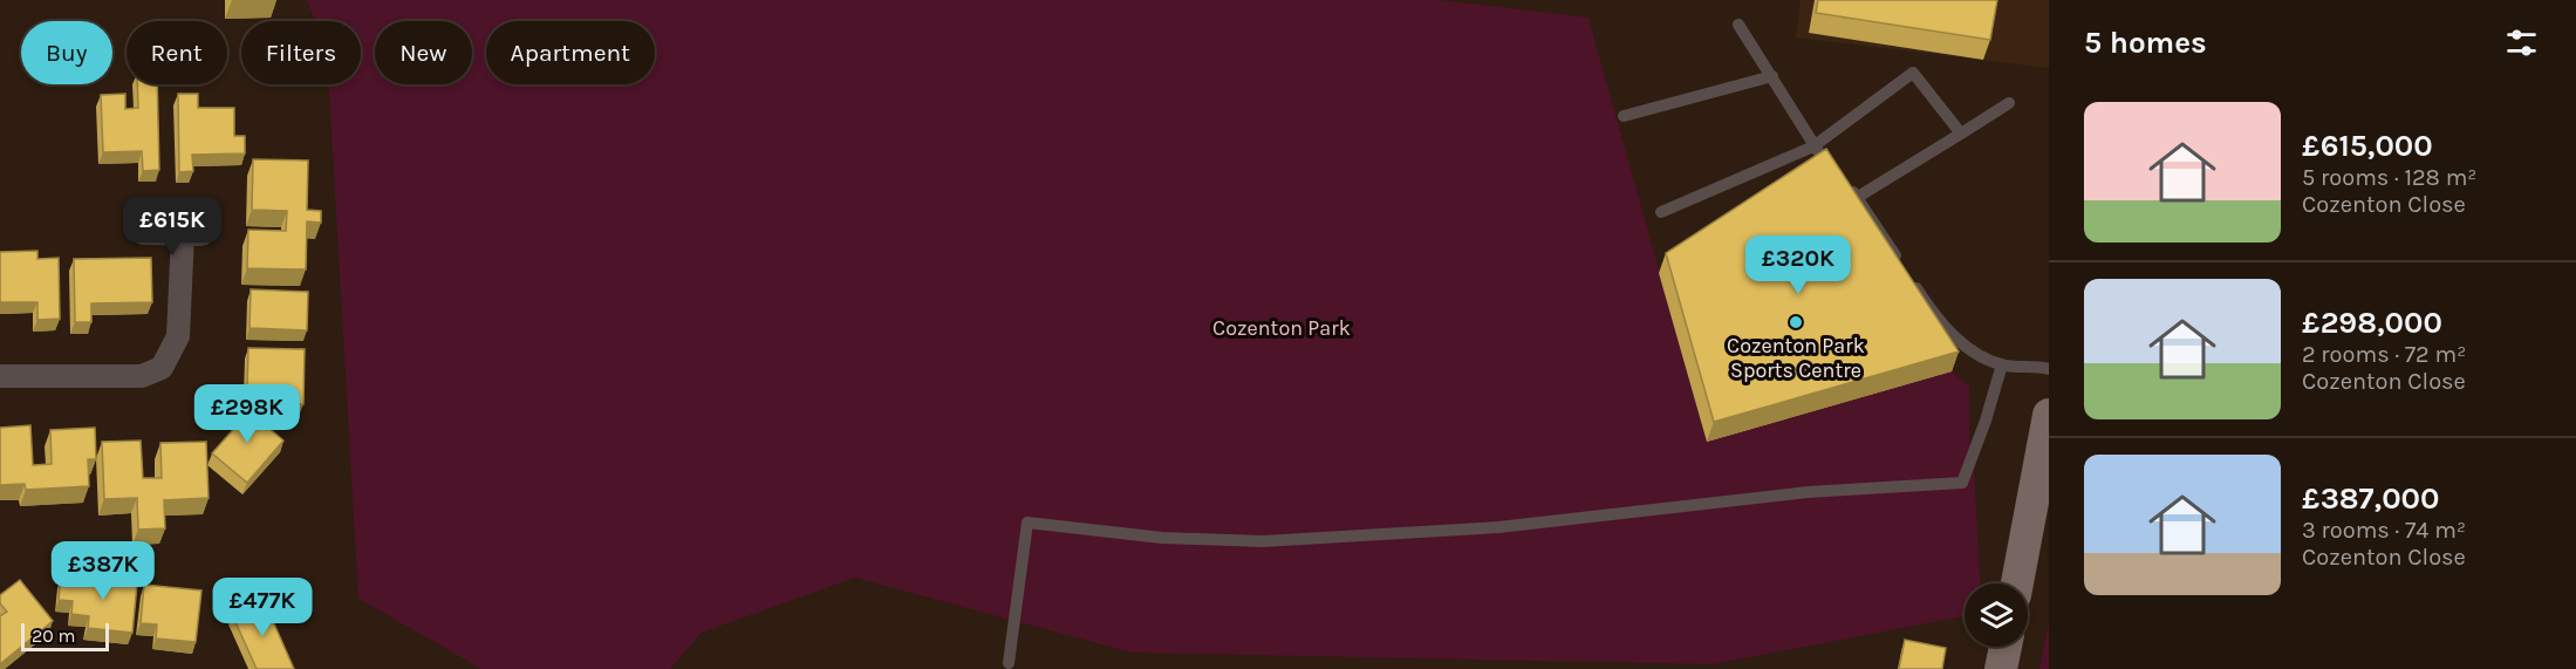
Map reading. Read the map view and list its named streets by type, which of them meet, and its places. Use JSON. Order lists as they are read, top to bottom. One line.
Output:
{"parks":["Cozenton Park"],"places":["Cozenton Park Sports Centre"],"scale_bar":"20 m","page":{"heading":"5 homes","chip":["Buy","Rent","Filters","New","Apartment"],"list":[{"name":"£615,000","note":"5 rooms · 128 m² · Cozenton Close"},{"name":"£298,000","note":"2 rooms · 72 m² · Cozenton Close"},{"name":"£387,000","note":"3 rooms · 74 m² · Cozenton Close"}],"price":["£615K","£320K","£298K","£387K","£477K"],"scale":"20 m"}}
